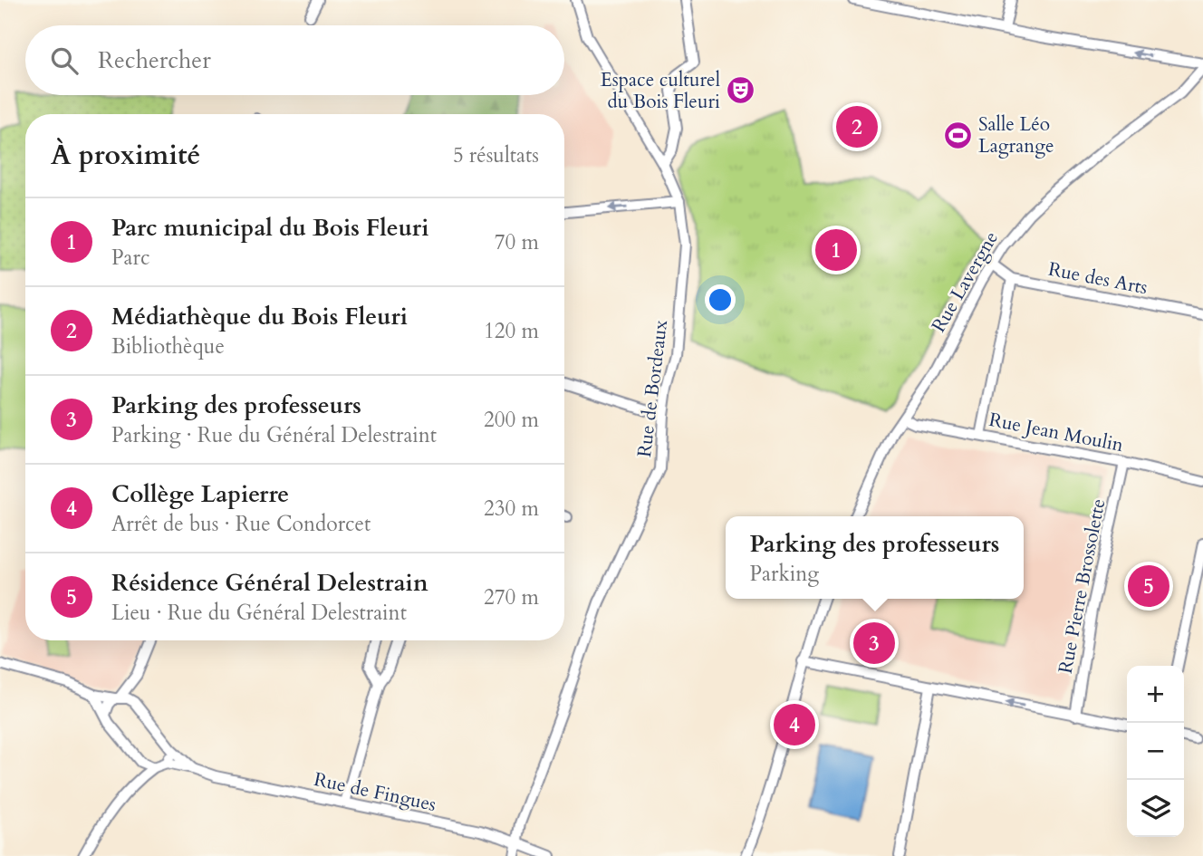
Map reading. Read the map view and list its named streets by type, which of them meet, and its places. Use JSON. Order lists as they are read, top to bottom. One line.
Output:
{"streets":{"street":["Rue des Arts","Rue Lavergne","Rue de Bordeaux","Rue Jean Moulin","Rue Pierre Brossolette","Rue de Fingues"]},"crossings":[["Rue des Arts","Rue Lavergne"],["Rue Lavergne","Rue Jean Moulin"],["Rue de Bordeaux","Rue de Fingues"],["Rue Jean Moulin","Rue Pierre Brossolette"]],"places":{"theatre":["Espace culturel du Bois Fleuri"],"sports":["Salle Léo Lagrange"]},"page":{"search":"Rechercher","pins":["2","1","5","3","4"],"heading":["À proximité","5 résultats"],"list":[{"mark":"1","name":"Parc municipal du Bois Fleuri","note":"Parc","value":"70 m"},{"mark":"2","name":"Médiathèque du Bois Fleuri","note":"Bibliothèque","value":"120 m"},{"mark":"3","name":"Parking des professeurs","note":"Parking · Rue du Général Delestraint","value":"200 m"},{"mark":"4","name":"Collège Lapierre","note":"Arrêt de bus · Rue Condorcet","value":"230 m"},{"mark":"5","name":"Résidence Général Delestrain","note":"Lieu · Rue du Général Delestraint","value":"270 m"}],"popup":["Parking des professeurs","Parking"],"map_buttons":["+","−"]}}
